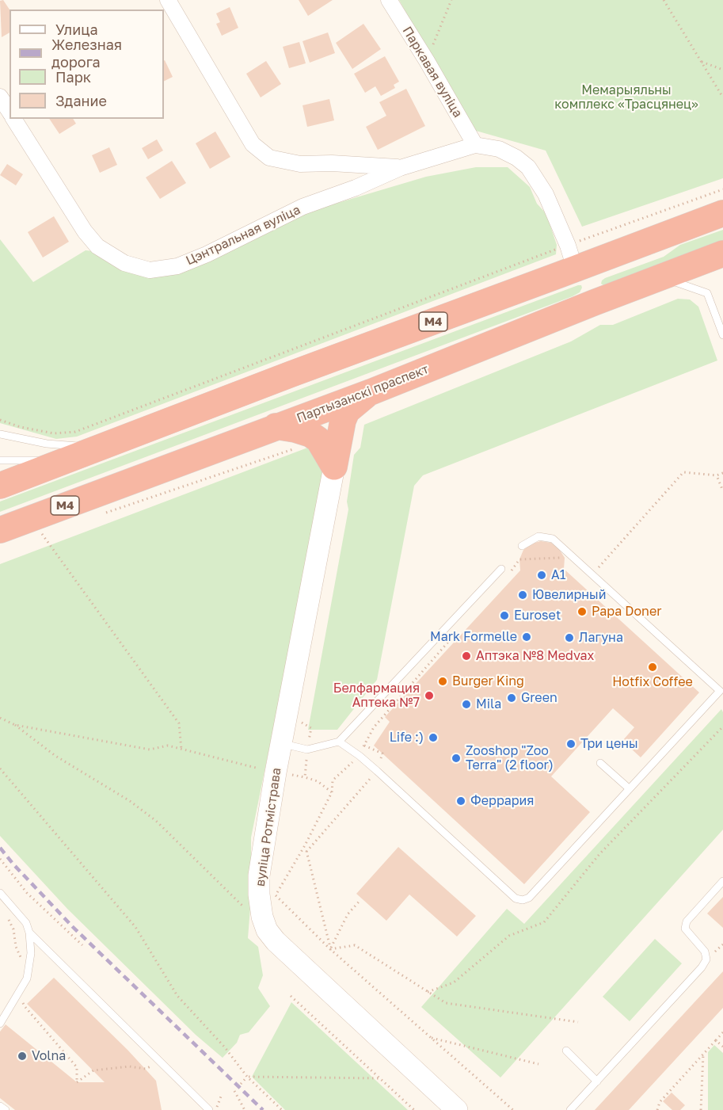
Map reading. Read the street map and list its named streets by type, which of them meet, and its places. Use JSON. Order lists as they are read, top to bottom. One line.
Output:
{"streets":{"highway":["М4","Партызанскі праспект"],"street":["Паркавая вуліца","Цэнтральная вуліца","вуліца Ротмістрава"]},"crossings":[["Паркавая вуліца","Цэнтральная вуліца"]],"parks":["Мемарыяльны комплекс «Трасцянец»"],"places":["A1","Ювелирный","Papa Doner","Euroset","Mark Formelle","Лагуна","Аптэка №8 Medvax","Hotfix Coffee","Burger King","Белфармация Аптека №7","Green","Mila","Life :)","Три цены","Zooshop \"Zoo Terra\" (2 floor)","Феррария","Volna"],"legend":["Улица","Железная дорога","Парк","Здание"]}
